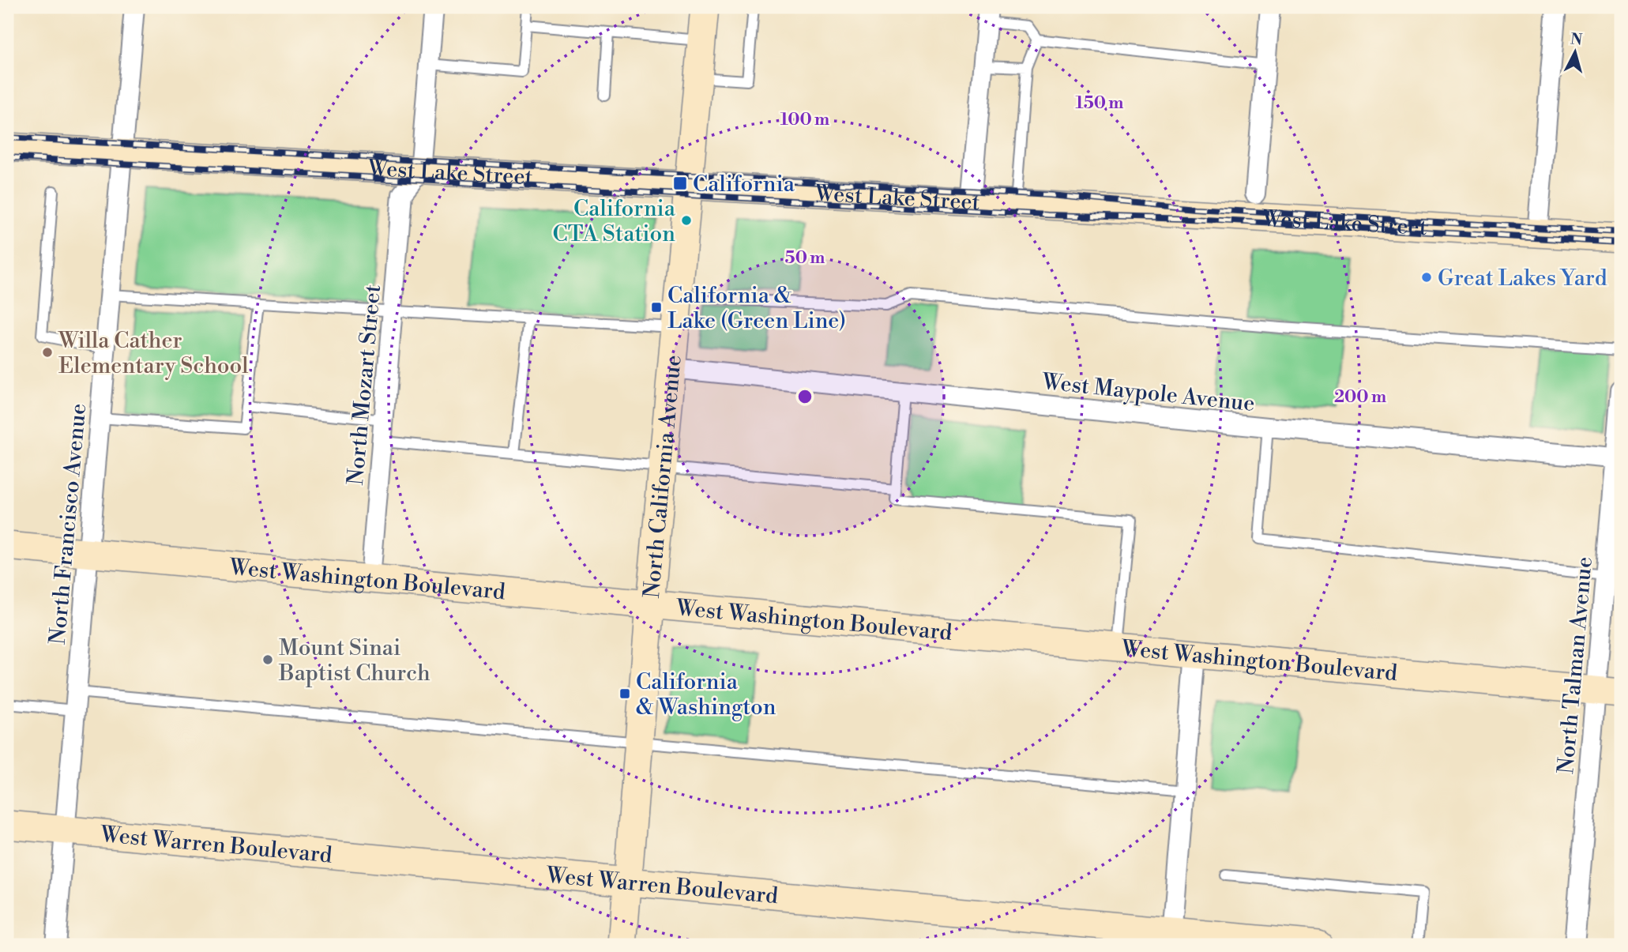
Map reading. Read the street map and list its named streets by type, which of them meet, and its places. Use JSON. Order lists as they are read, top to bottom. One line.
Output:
{"streets":{"street":["West Lake Street","North Mozart Street","West Maypole Avenue","North California Avenue","North Francisco Avenue","West Washington Boulevard","North Talman Avenue","West Warren Boulevard"]},"crossings":[["West Lake Street","North California Avenue"],["West Lake Street","North Francisco Avenue"],["North Mozart Street","West Washington Boulevard"],["West Maypole Avenue","North California Avenue"],["West Maypole Avenue","North Talman Avenue"],["North California Avenue","West Washington Boulevard"],["North California Avenue","West Warren Boulevard"],["North Francisco Avenue","West Washington Boulevard"],["North Francisco Avenue","West Warren Boulevard"],["West Washington Boulevard","North Talman Avenue"]],"places":{"transit":["California","California & Lake (Green Line)","California & Washington"],"other":["California CTA Station","Great Lakes Yard","Willa Cather Elementary School","Mount Sinai Baptist Church"]},"north":"top","rings":["150 m","100 m","50 m","200 m"]}
